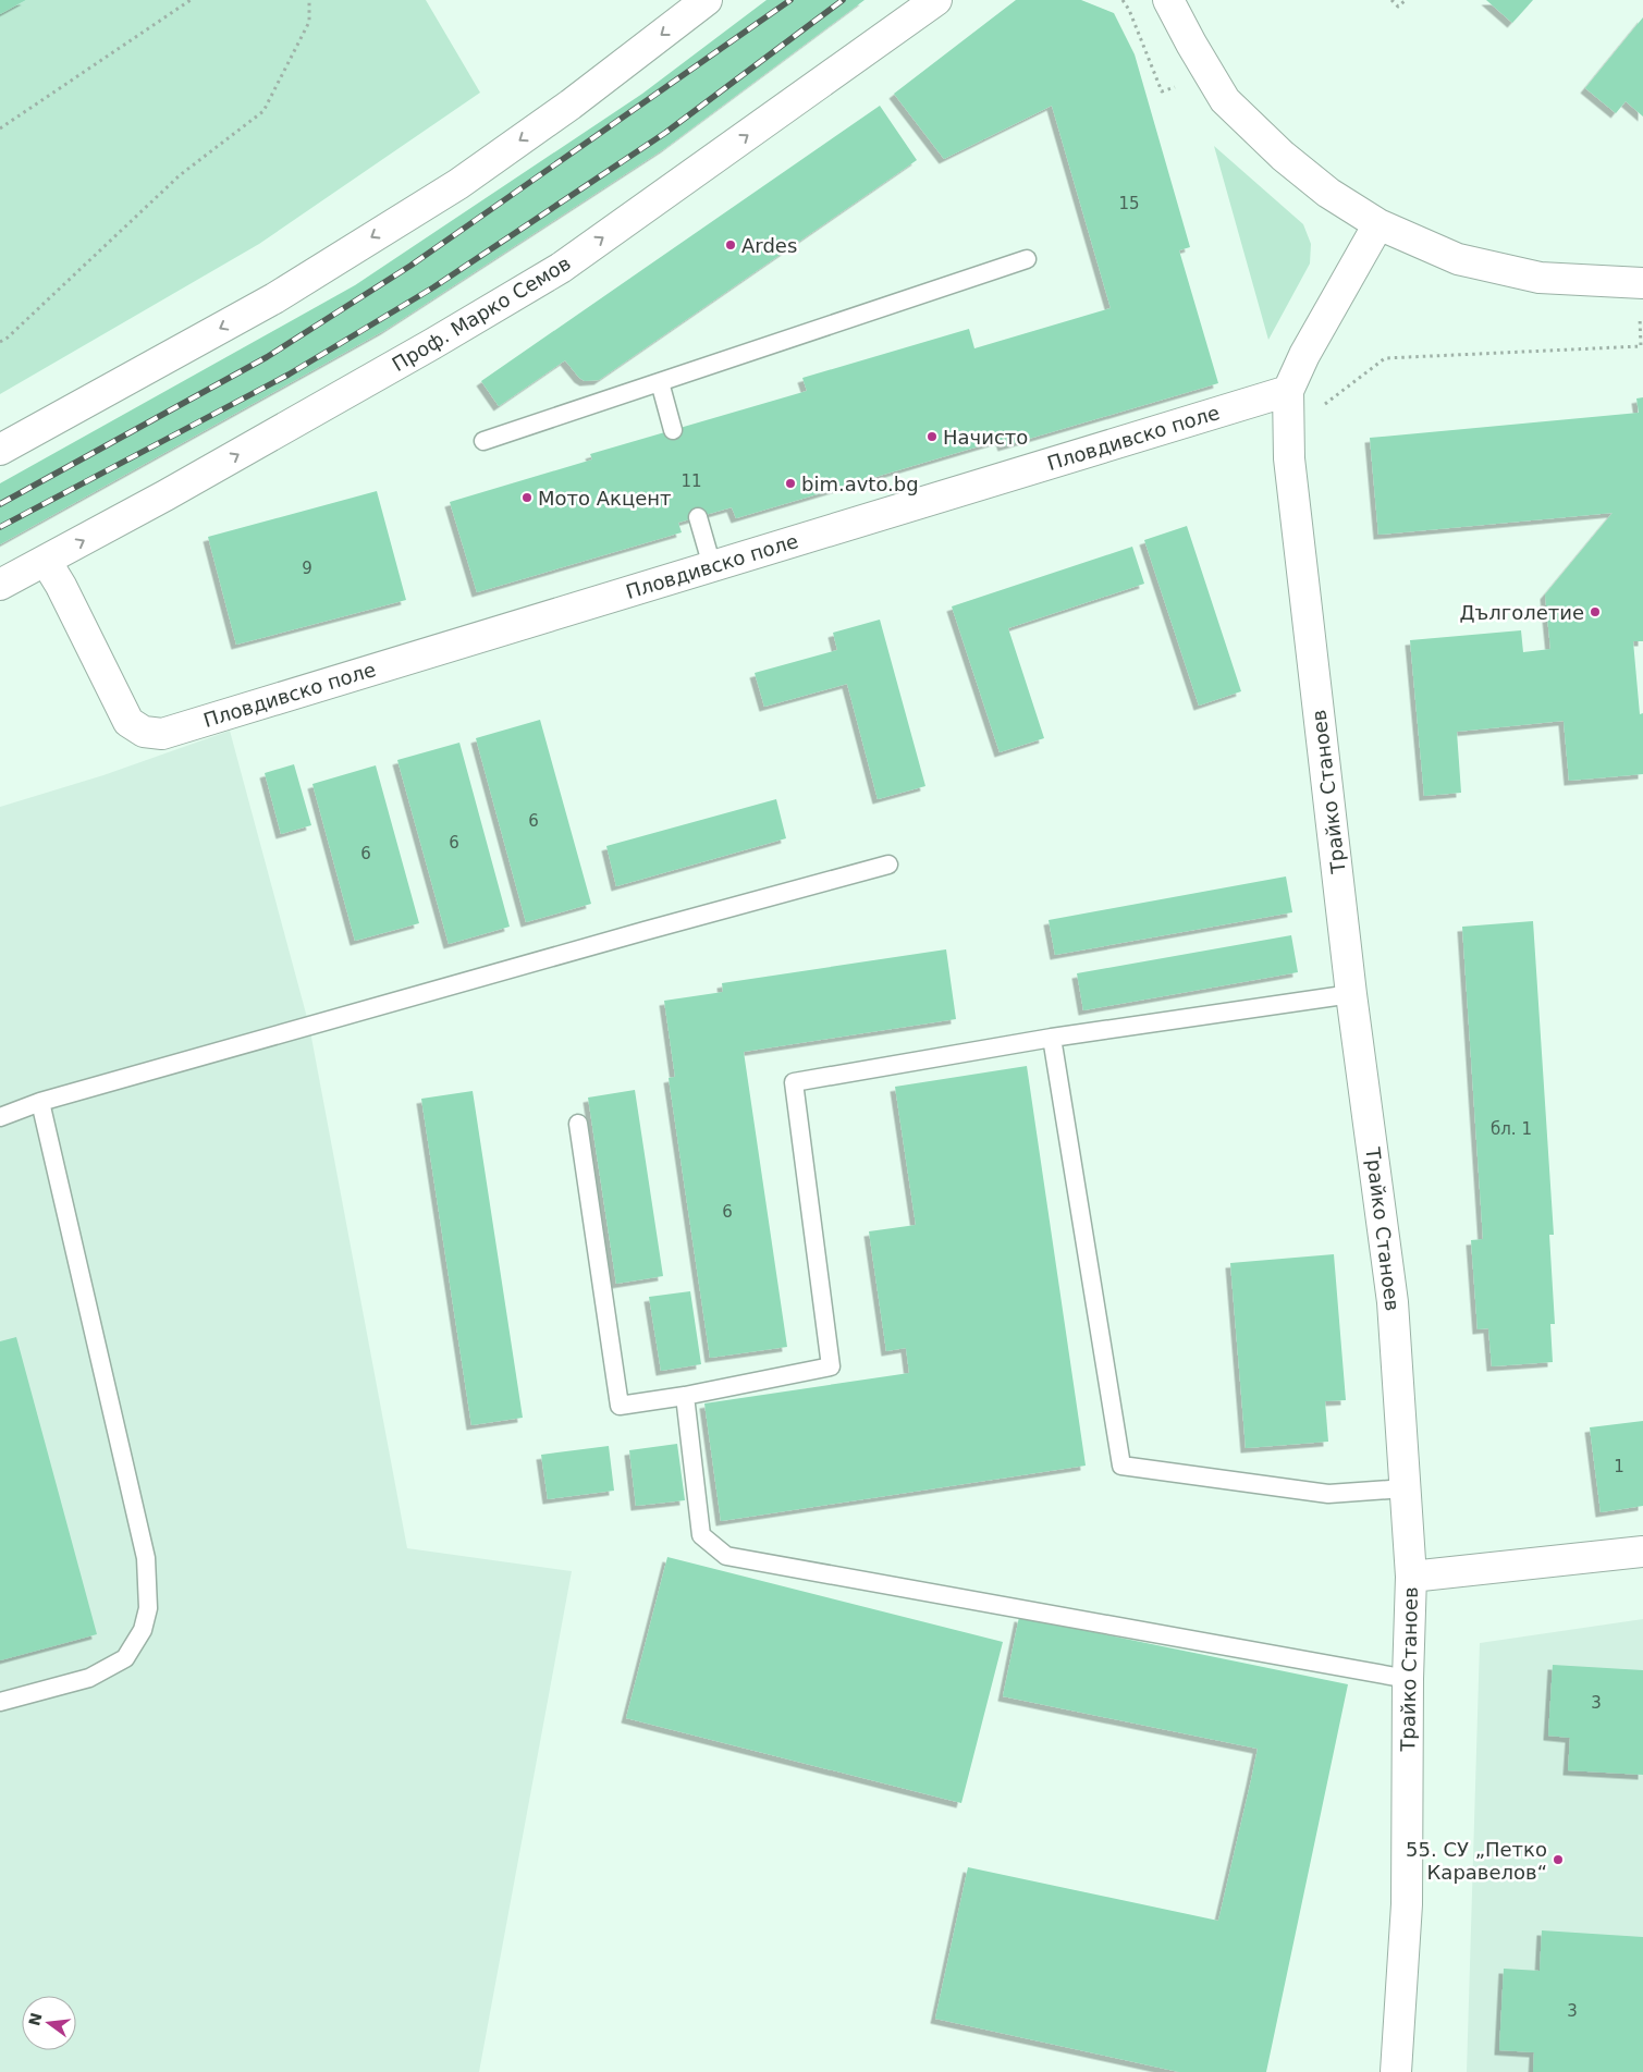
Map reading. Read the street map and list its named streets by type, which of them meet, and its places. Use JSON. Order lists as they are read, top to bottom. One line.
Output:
{"streets":{"street":["Проф. Марко Семов","Пловдивско поле","Трайко Станоев"]},"crossings":[["Проф. Марко Семов","Пловдивско поле"],["Пловдивско поле","Трайко Станоев"]],"places":["Ardes","Начисто","bim.avto.bg","Мото Акцент","Дълголетие","55. СУ „Петко Каравелов“"],"house_numbers":["15","11","9","6","6","6","бл. 1","6","1","3","3"],"north":"left"}
